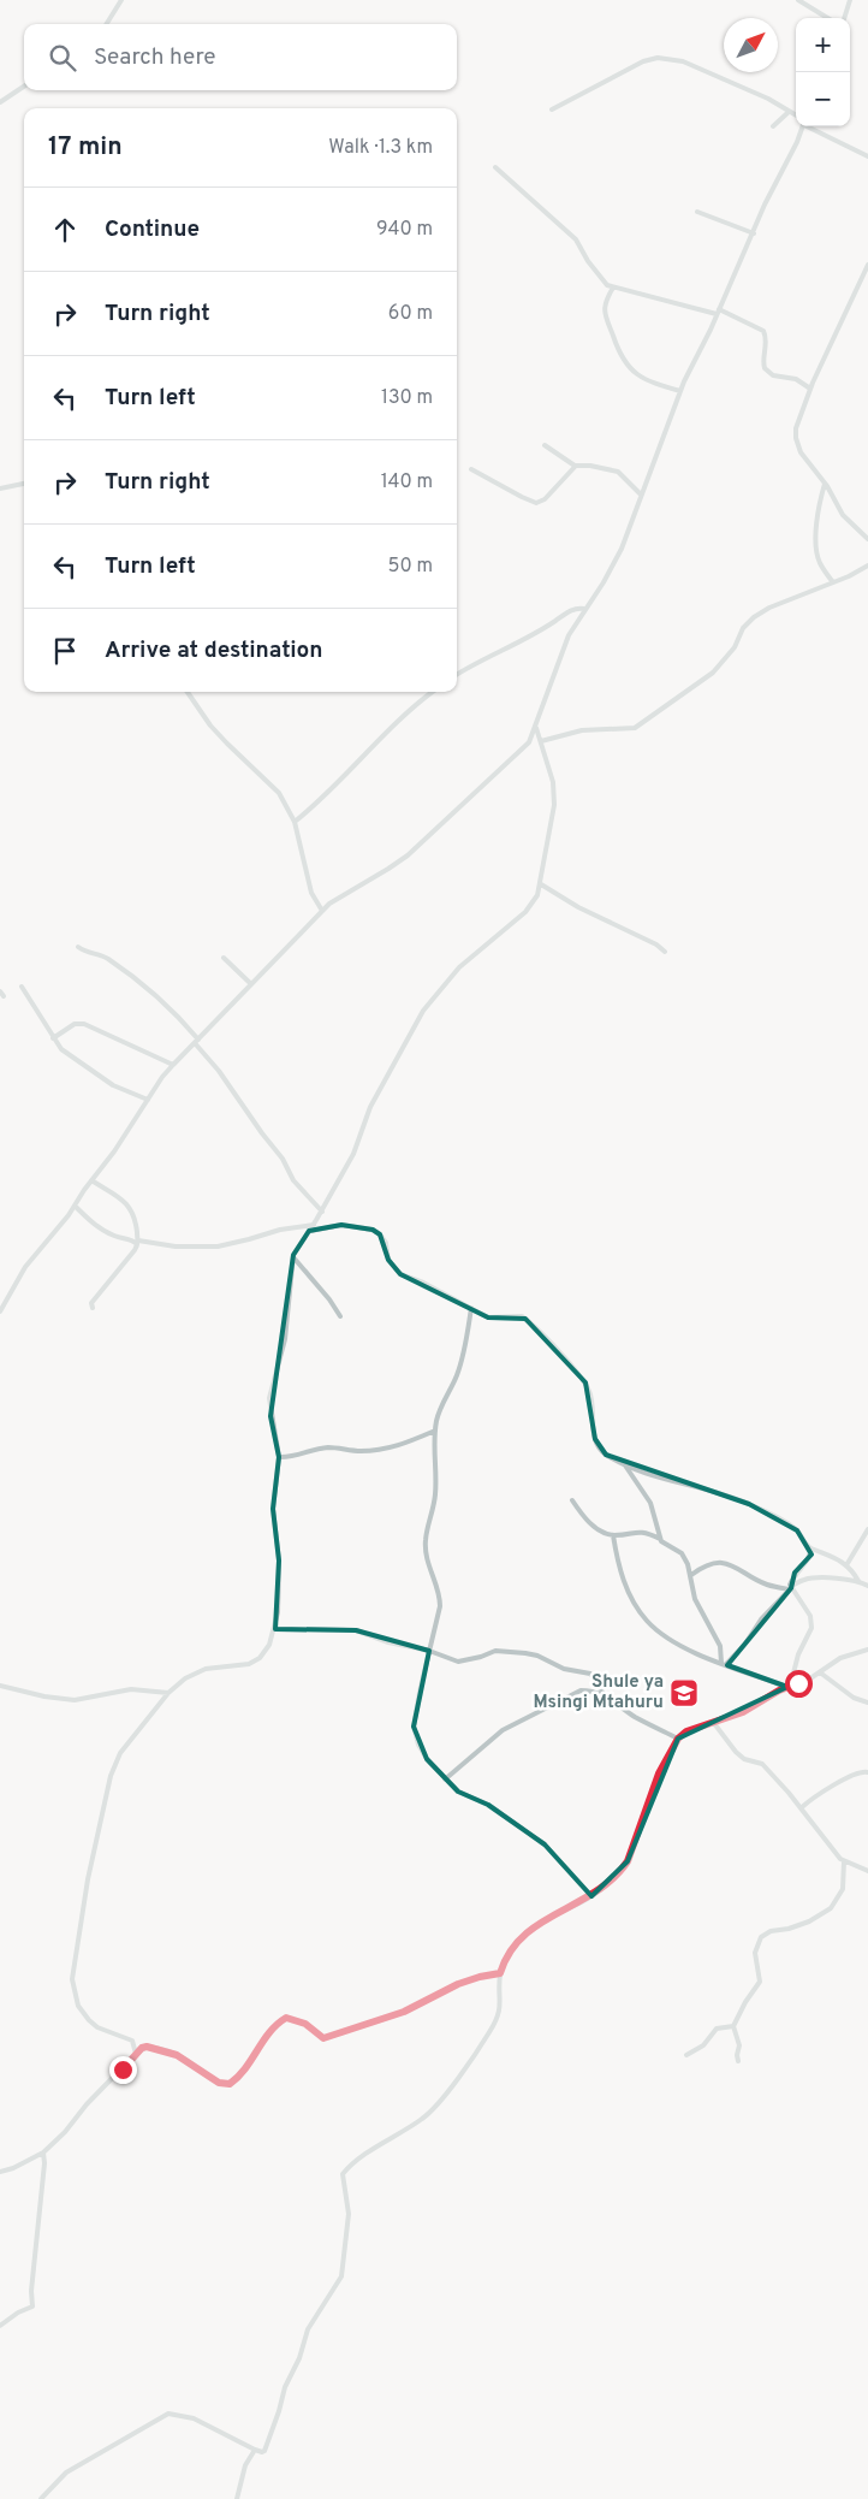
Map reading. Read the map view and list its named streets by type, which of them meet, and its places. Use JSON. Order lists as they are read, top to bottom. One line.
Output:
{"places":{"school or university":["Shule ya Msingi Mtahuru"]},"north":"top right","page":{"map_buttons":["+","−"],"search":"Search here","heading":["17 min","Walk · 1.3 km"],"list":[["Continue","940 m"],["Turn right","60 m"],["Turn left","130 m"],["Turn right","140 m"],["Turn left","50 m"],"Arrive at destination"]}}
